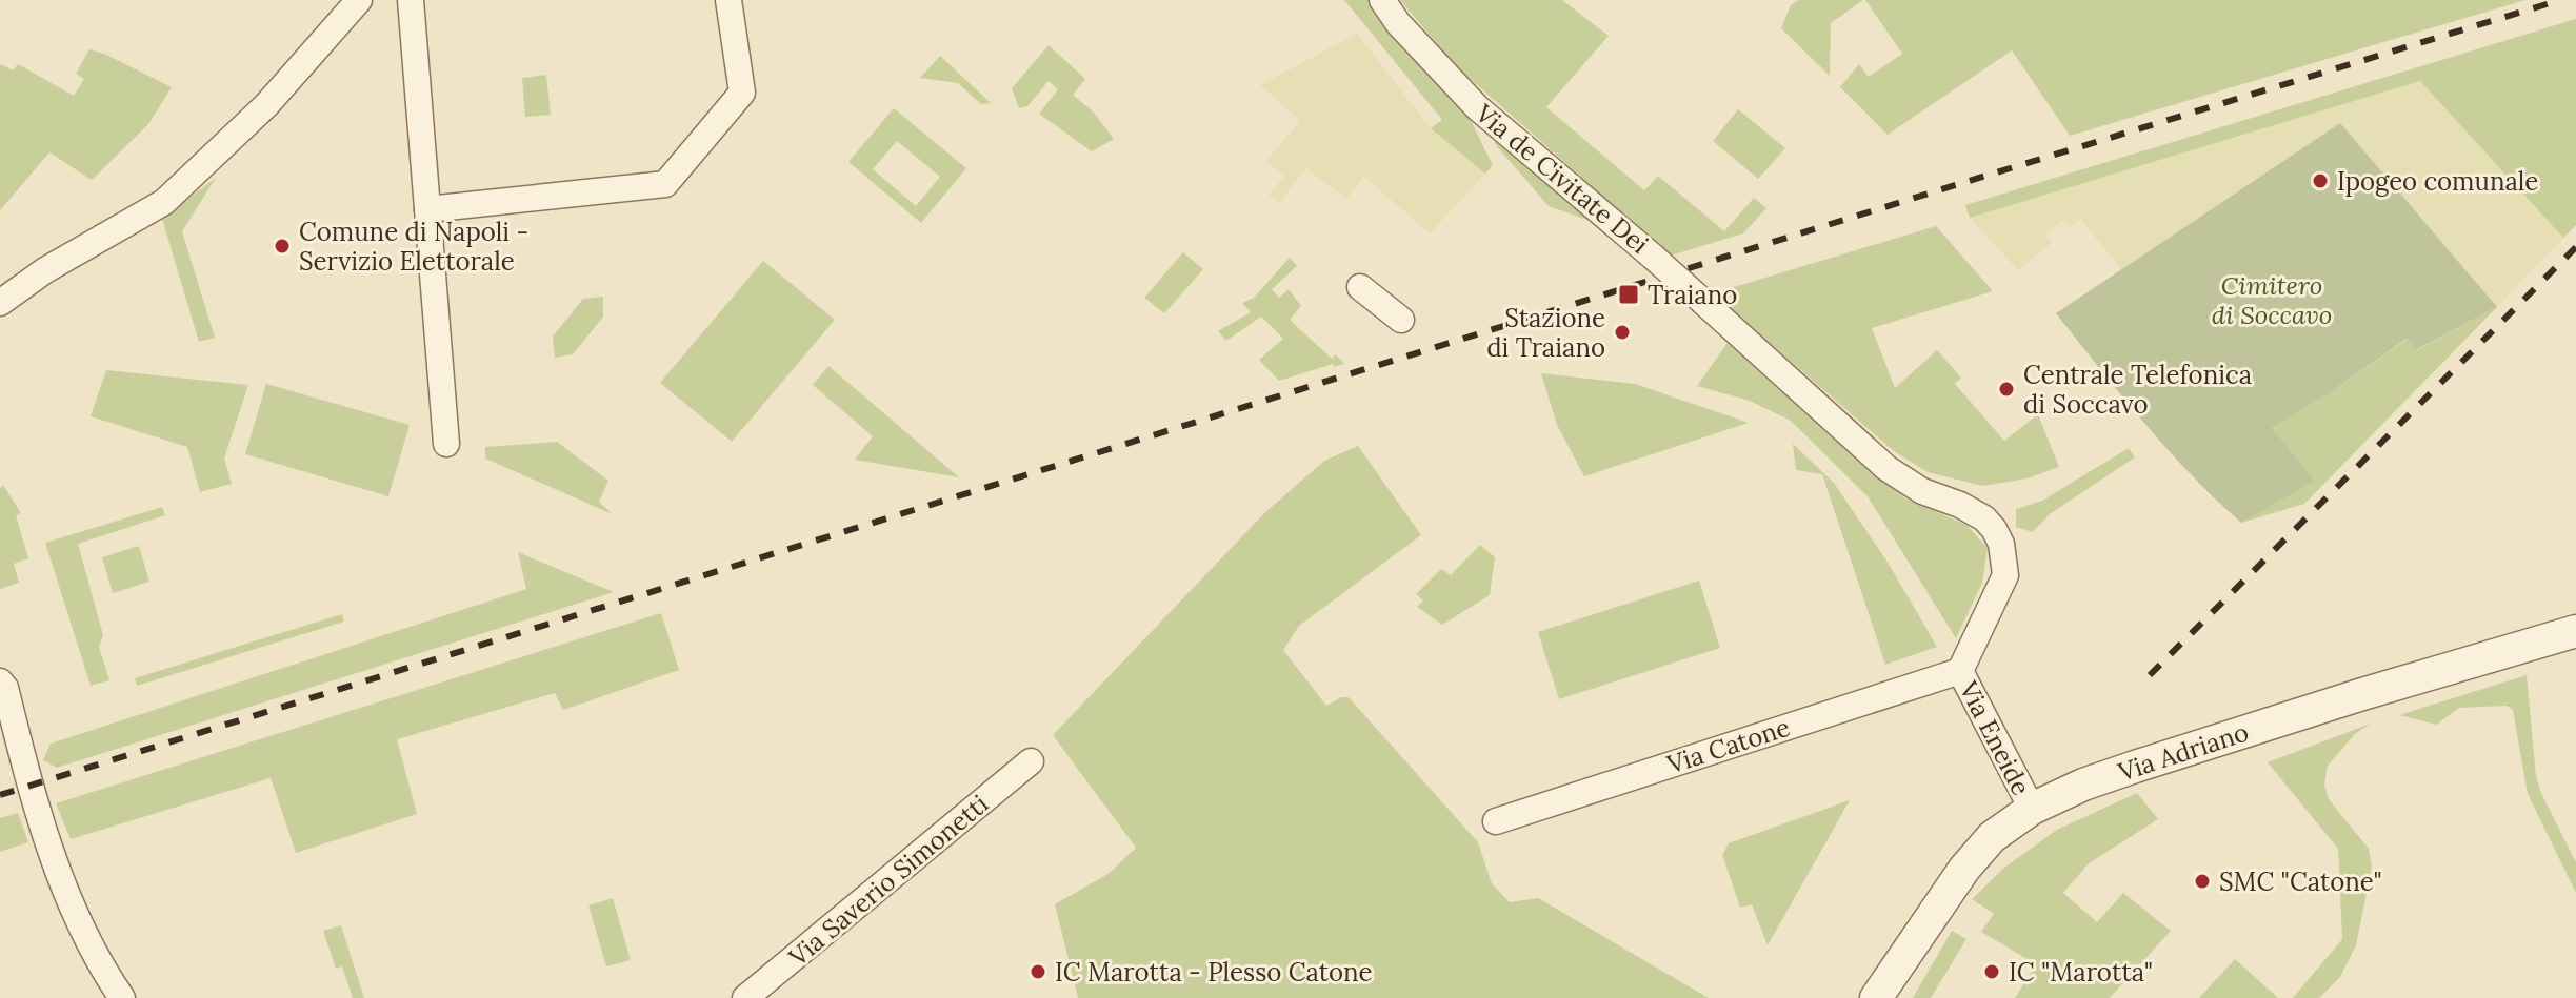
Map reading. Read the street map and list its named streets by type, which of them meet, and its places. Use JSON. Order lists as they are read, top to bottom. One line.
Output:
{"streets":{"street":["Via de Civitate Dei","Via Eneide","Via Catone","Via Adriano","Via Saverio Simonetti"]},"crossings":[["Via de Civitate Dei","Via Eneide"],["Via Eneide","Via Catone"],["Via Eneide","Via Adriano"]],"parks":["Cimitero di Soccavo"],"places":{"other":["Ipogeo comunale","Comune di Napoli - Servizio Elettorale","Stazione di Traiano","Centrale Telefonica di Soccavo","SMC \"Catone\"","IC Marotta - Plesso Catone","IC \"Marotta\""],"transit":["Traiano"]}}
